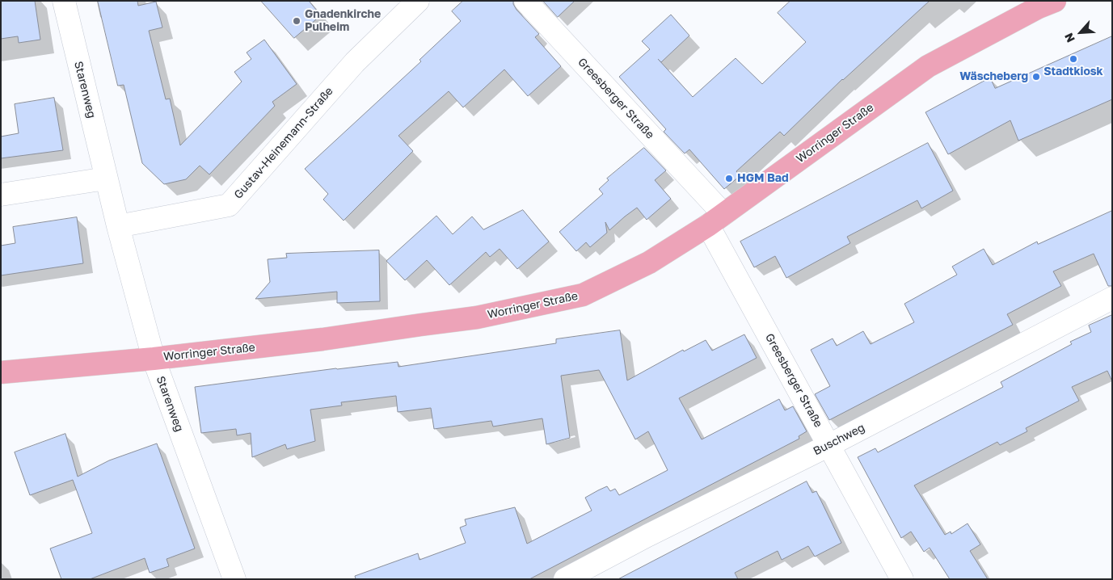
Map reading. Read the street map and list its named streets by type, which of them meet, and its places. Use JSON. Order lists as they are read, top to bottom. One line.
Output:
{"streets":{"main road":["Worringer Straße"],"street":["Starenweg","Greesberger Straße","Gustav-Heinemann-Straße","Buschweg"]},"crossings":[["Starenweg","Worringer Straße"],["Starenweg","Gustav-Heinemann-Straße"],["Greesberger Straße","Worringer Straße"],["Greesberger Straße","Buschweg"]],"places":["Gnadenkirche Pulheim","Stadtkiosk","Wäscheberg","HGM Bad"],"north":"bottom left"}
